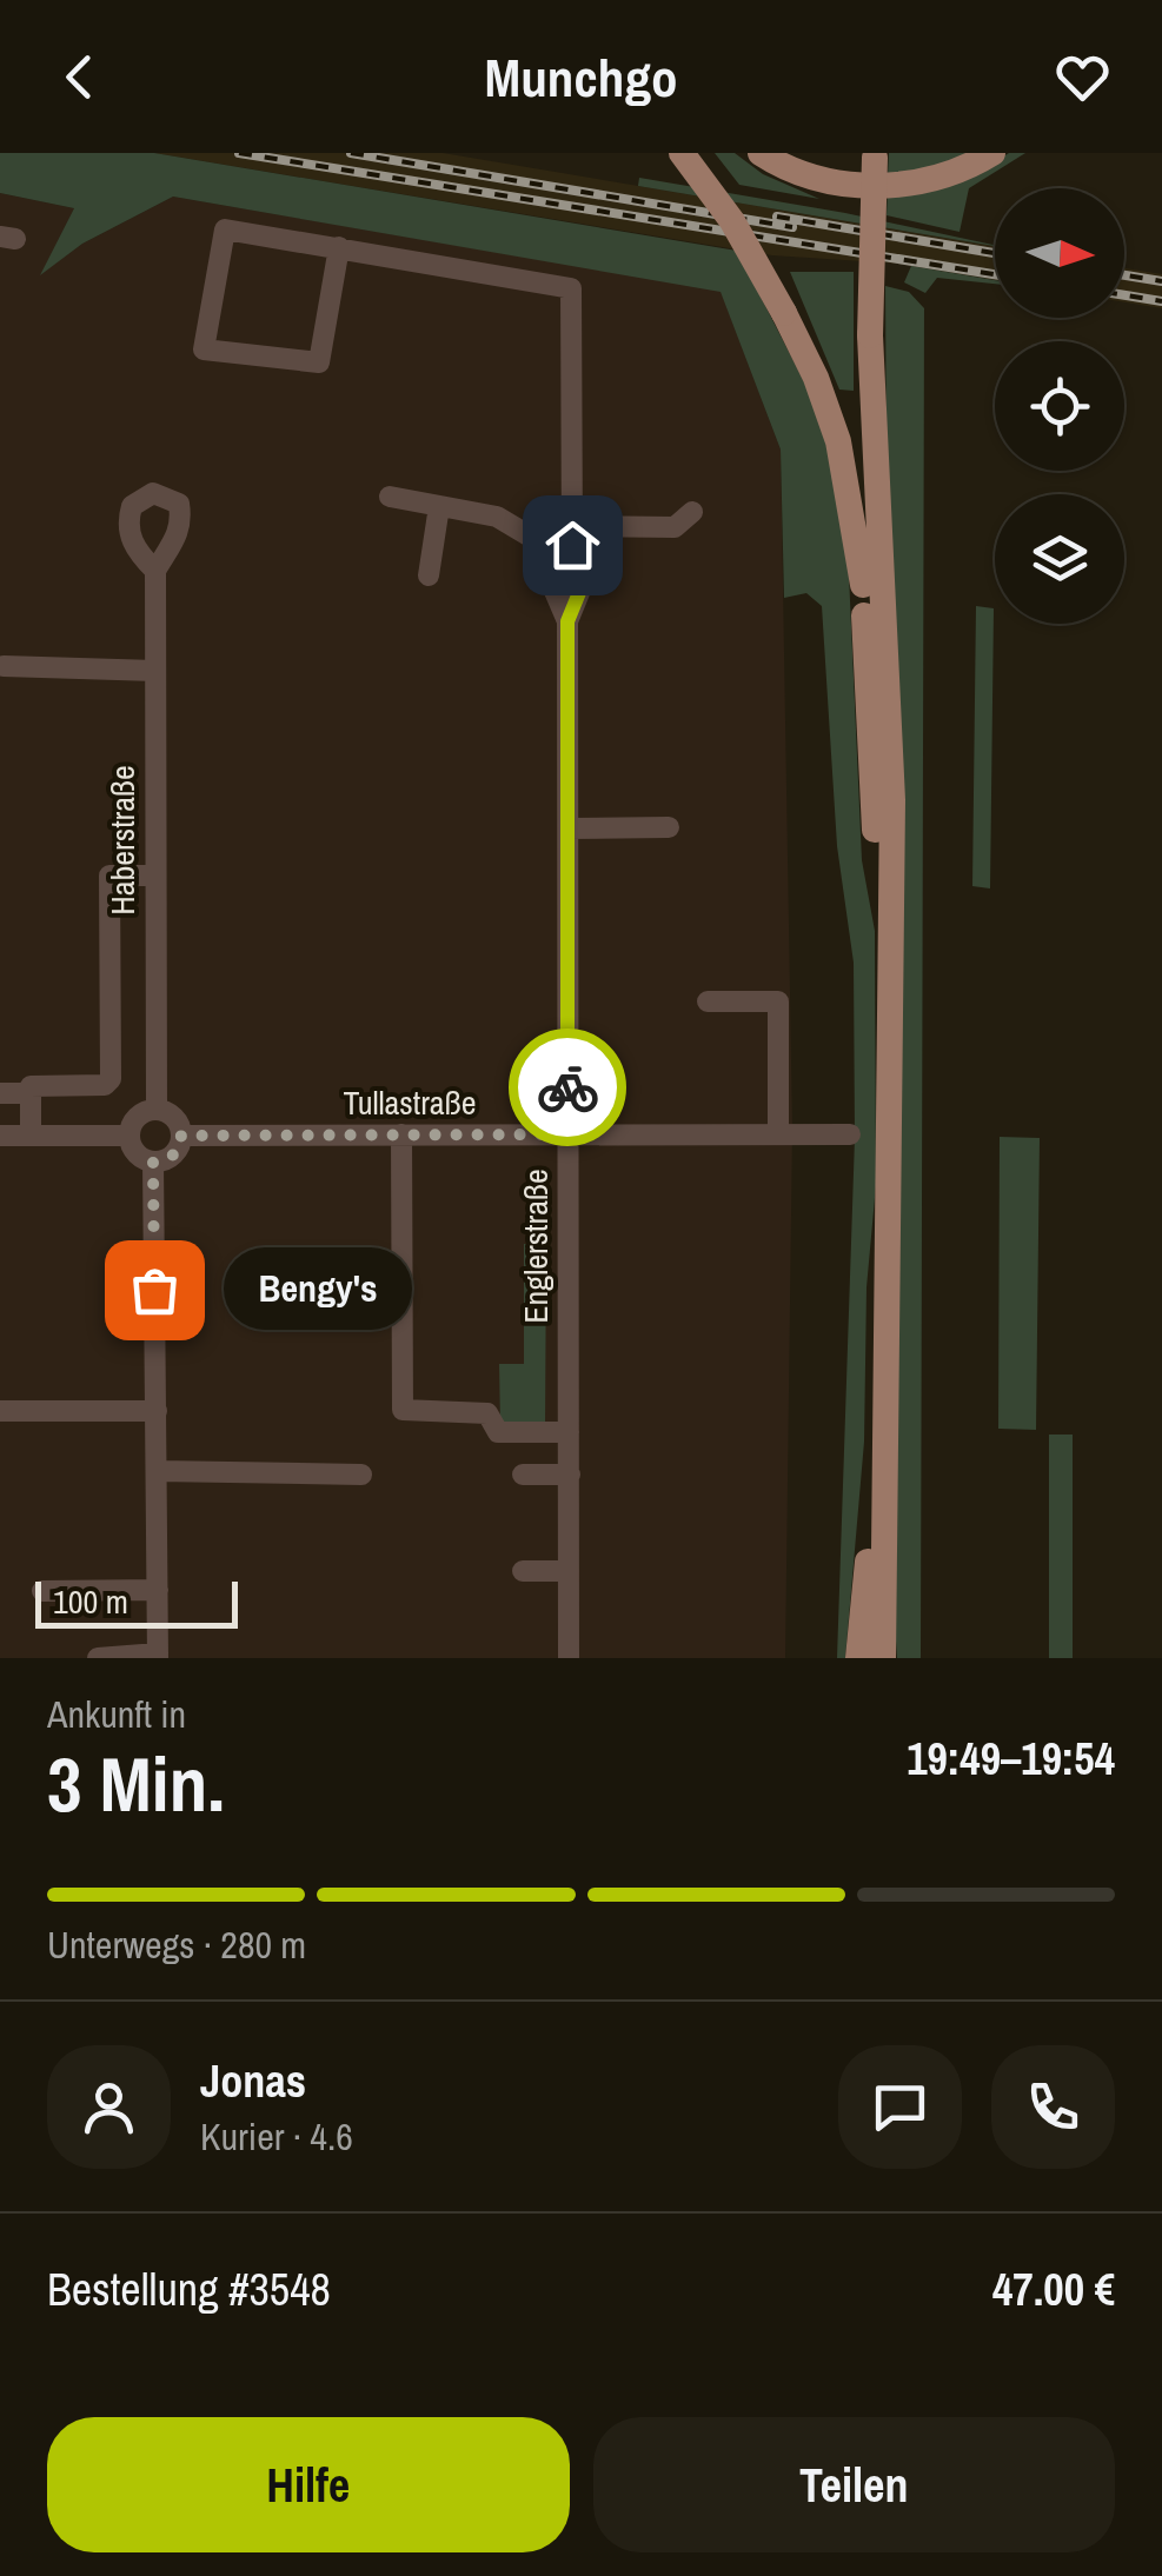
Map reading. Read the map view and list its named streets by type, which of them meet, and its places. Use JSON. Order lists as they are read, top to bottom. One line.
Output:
{"streets":{"street":["Haberstraße","Tullastraße","Englerstraße"]},"crossings":[["Haberstraße","Tullastraße"],["Tullastraße","Englerstraße"]],"places":["Bengy's"],"scale_bar":"100 m","north":"right","page":{"header":"Munchgo","bubble":"Bengy's","scale":"100 m","heading":["3 Min.","Ankunft in","19:49–19:54"],"panel":["Jonas","Kurier · 4.6","Bestellung #3548","47.00 €"],"bar":"Unterwegs · 280 m","buttons":["Hilfe","Teilen"]}}
